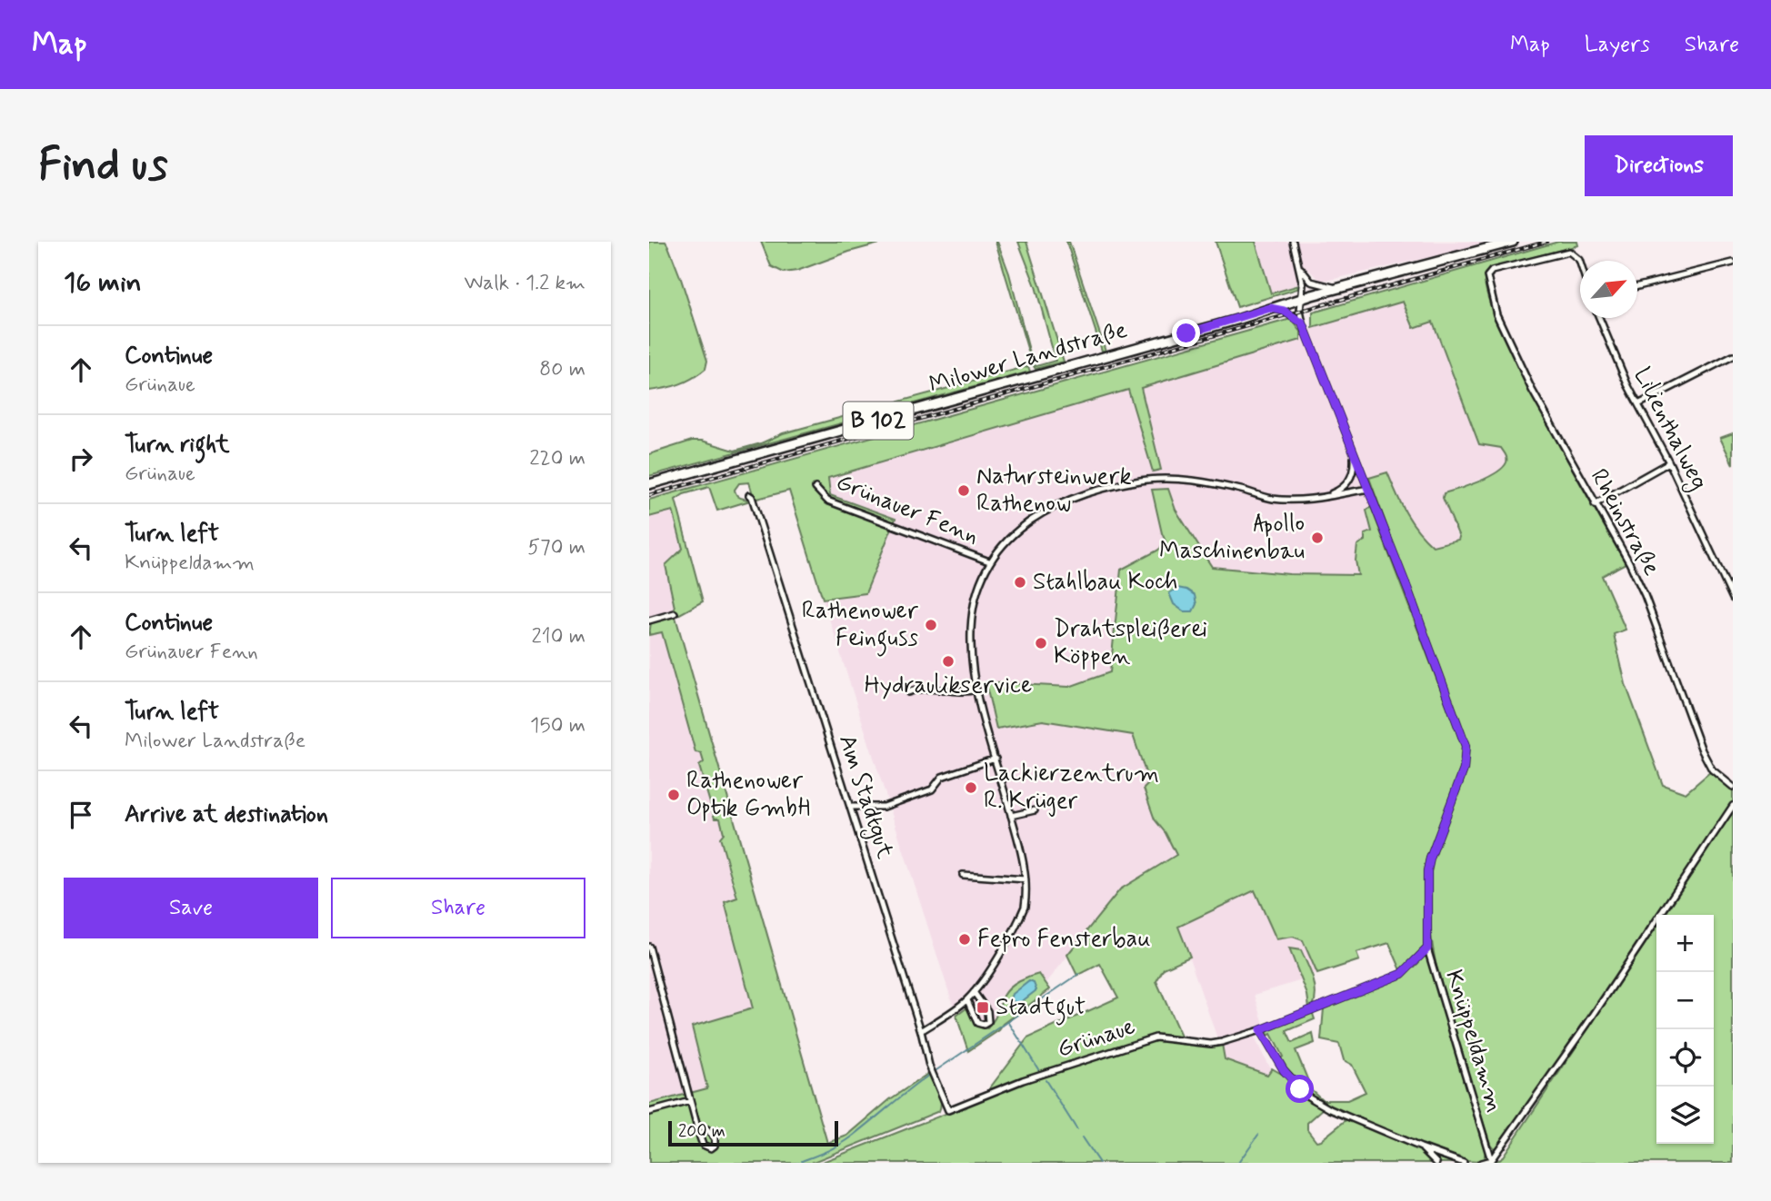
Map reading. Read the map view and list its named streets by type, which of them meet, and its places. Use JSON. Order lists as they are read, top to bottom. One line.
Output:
{"streets":{"main road":["Milower Landstraße","B 102"],"street":["Lilienthalweg","Grünauer Fenn","Rheinstraße","Am Stadtgut","Grünaue","Knüppeldamm"]},"crossings":[["Grünauer Fenn","Am Stadtgut"],["Grünauer Fenn","Knüppeldamm"],["Am Stadtgut","Grünaue"],["Grünaue","Knüppeldamm"]],"places":{"other":["Natursteinwerk Rathenow","Apollo Maschinenbau","Stahlbau Koch","Rathenower Feinguss","Drahtspleißerei Köppen","Hydraulikservice","Lackierzentrum R. Krüger","Rathenower Optik GmbH","Fepro Fensterbau"],"transit":["Stadtgut"]},"scale_bar":"200 m","north":"top right","page":{"header":"Map","nav":["Map","Layers","Share"],"buttons":["Directions",["Save","Share"]],"title":"Find us","heading":["16 min","Walk · 1.2 km"],"list":[["Continue","Grünaue","80 m"],["Turn right","Grünaue","220 m"],["Turn left","Knüppeldamm","570 m"],["Continue","Grünauer Fenn","210 m"],["Turn left","Milower Landstraße","150 m"],"Arrive at destination"],"map_buttons":["+","−"],"scale":"200 m"}}
